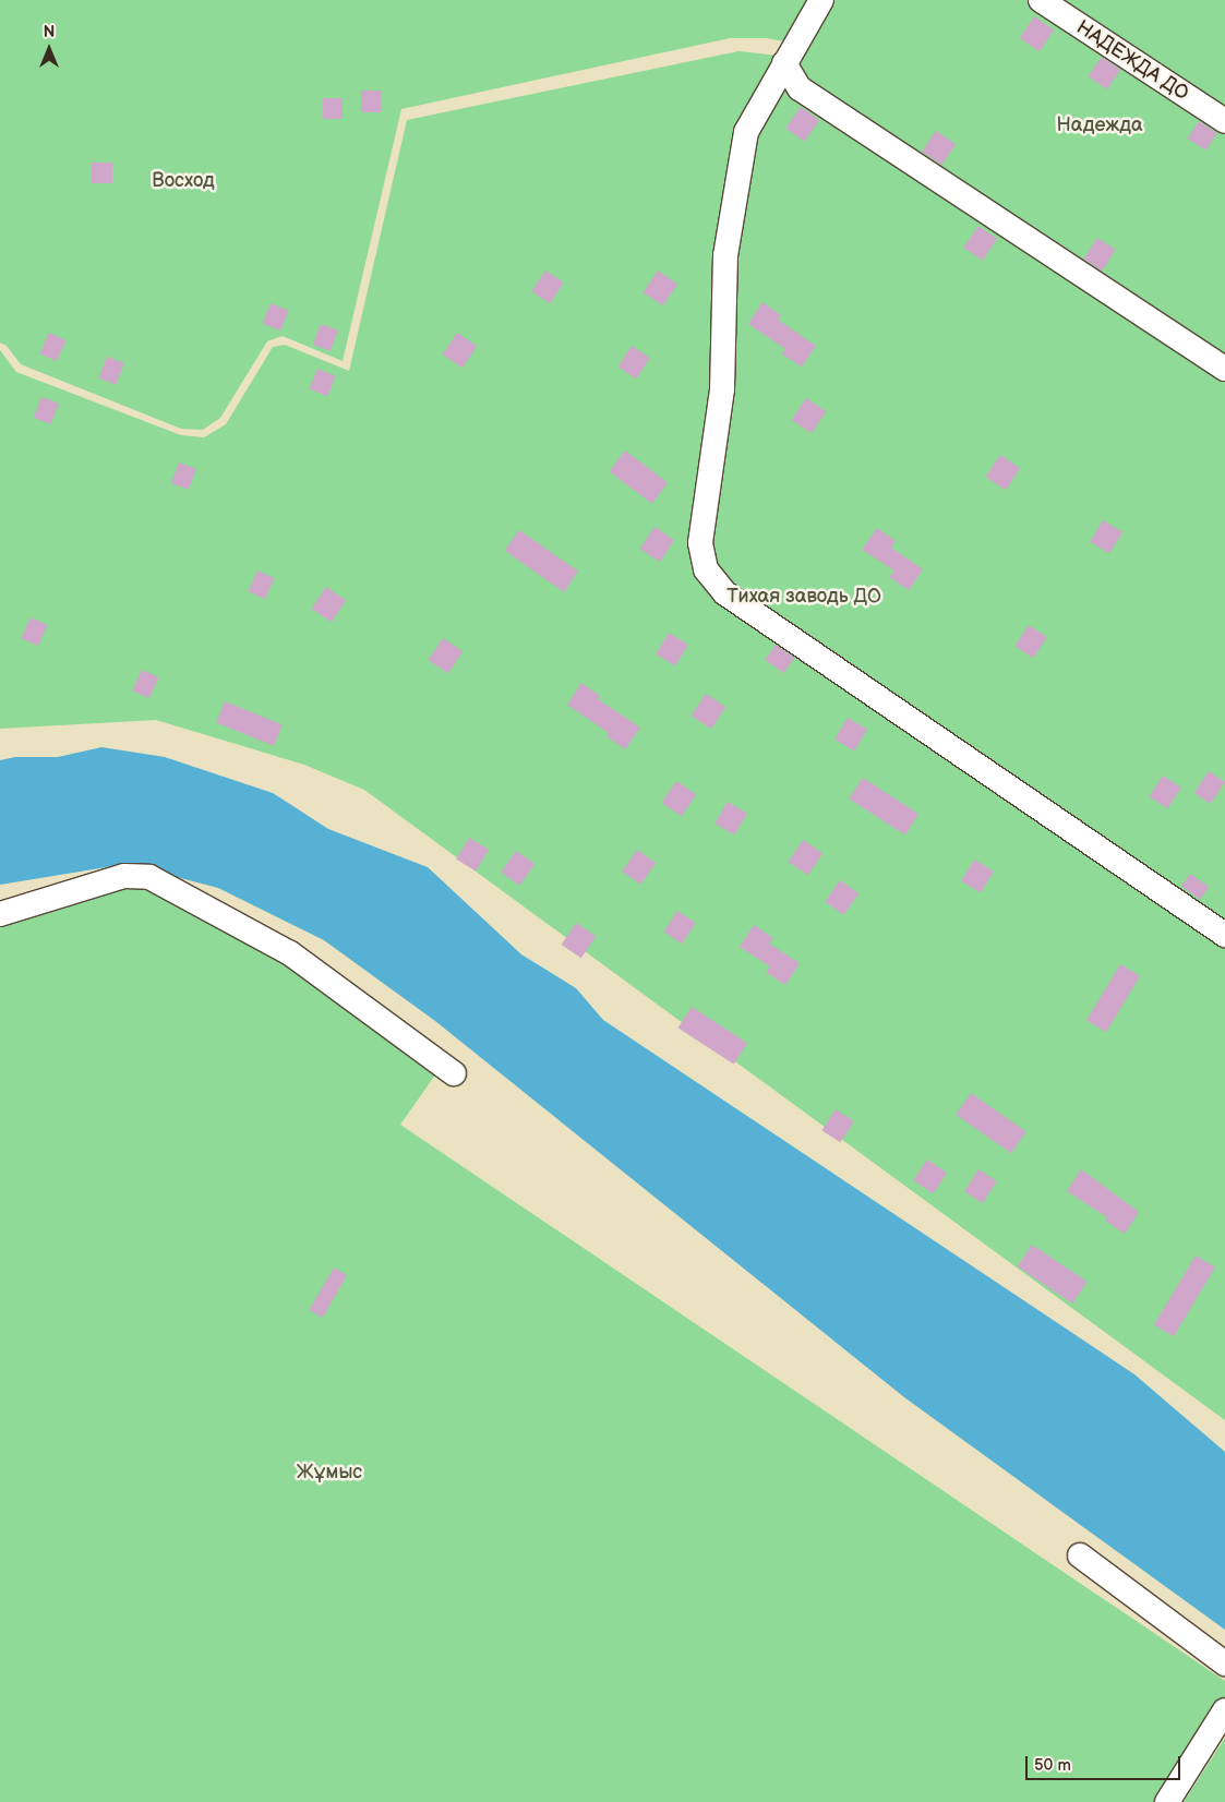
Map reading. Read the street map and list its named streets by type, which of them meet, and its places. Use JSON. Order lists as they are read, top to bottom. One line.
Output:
{"streets":{"street":["НАДЕЖДА ДО"]},"parks":["Надежда","Восход","Тихая заводь ДО","Жұмыс"],"scale_bar":"50 m","north":"top"}
